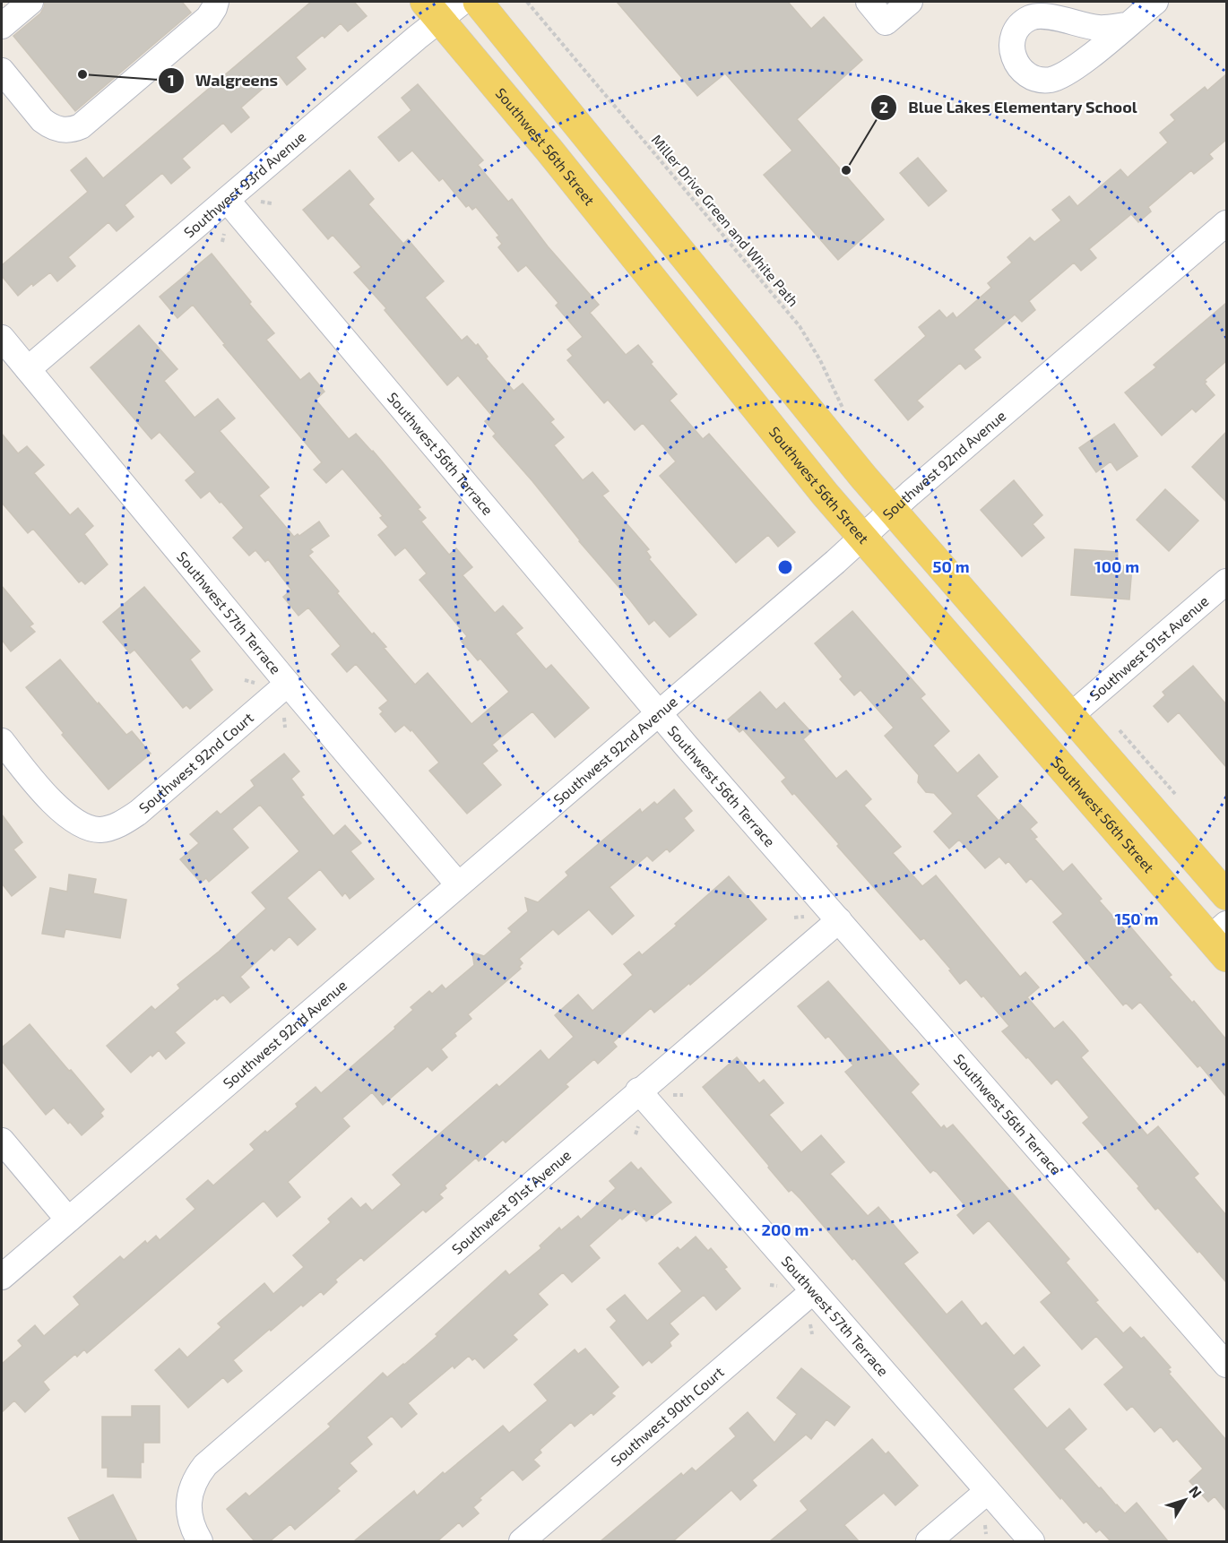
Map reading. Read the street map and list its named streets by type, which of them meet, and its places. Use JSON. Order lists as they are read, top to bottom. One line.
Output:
{"streets":{"main road":["Southwest 56th Street"],"street":["Southwest 93rd Avenue","Southwest 56th Terrace","Southwest 92nd Avenue","Southwest 57th Terrace","Southwest 91st Avenue","Southwest 92nd Court","Southwest 90th Court"],"path":["Miller Drive Green and White Path"]},"crossings":[["Southwest 56th Street","Southwest 93rd Avenue"],["Southwest 56th Street","Southwest 92nd Avenue"],["Southwest 93rd Avenue","Southwest 56th Terrace"],["Southwest 93rd Avenue","Southwest 57th Terrace"],["Southwest 56th Terrace","Southwest 92nd Avenue"],["Southwest 56th Terrace","Southwest 91st Avenue"],["Southwest 92nd Avenue","Southwest 57th Terrace"],["Southwest 57th Terrace","Southwest 91st Avenue"],["Southwest 57th Terrace","Southwest 92nd Court"],["Southwest 57th Terrace","Southwest 90th Court"]],"places":["Walgreens","Blue Lakes Elementary School"],"north":"top right","rings":["50 m","100 m","150 m","200 m"]}
